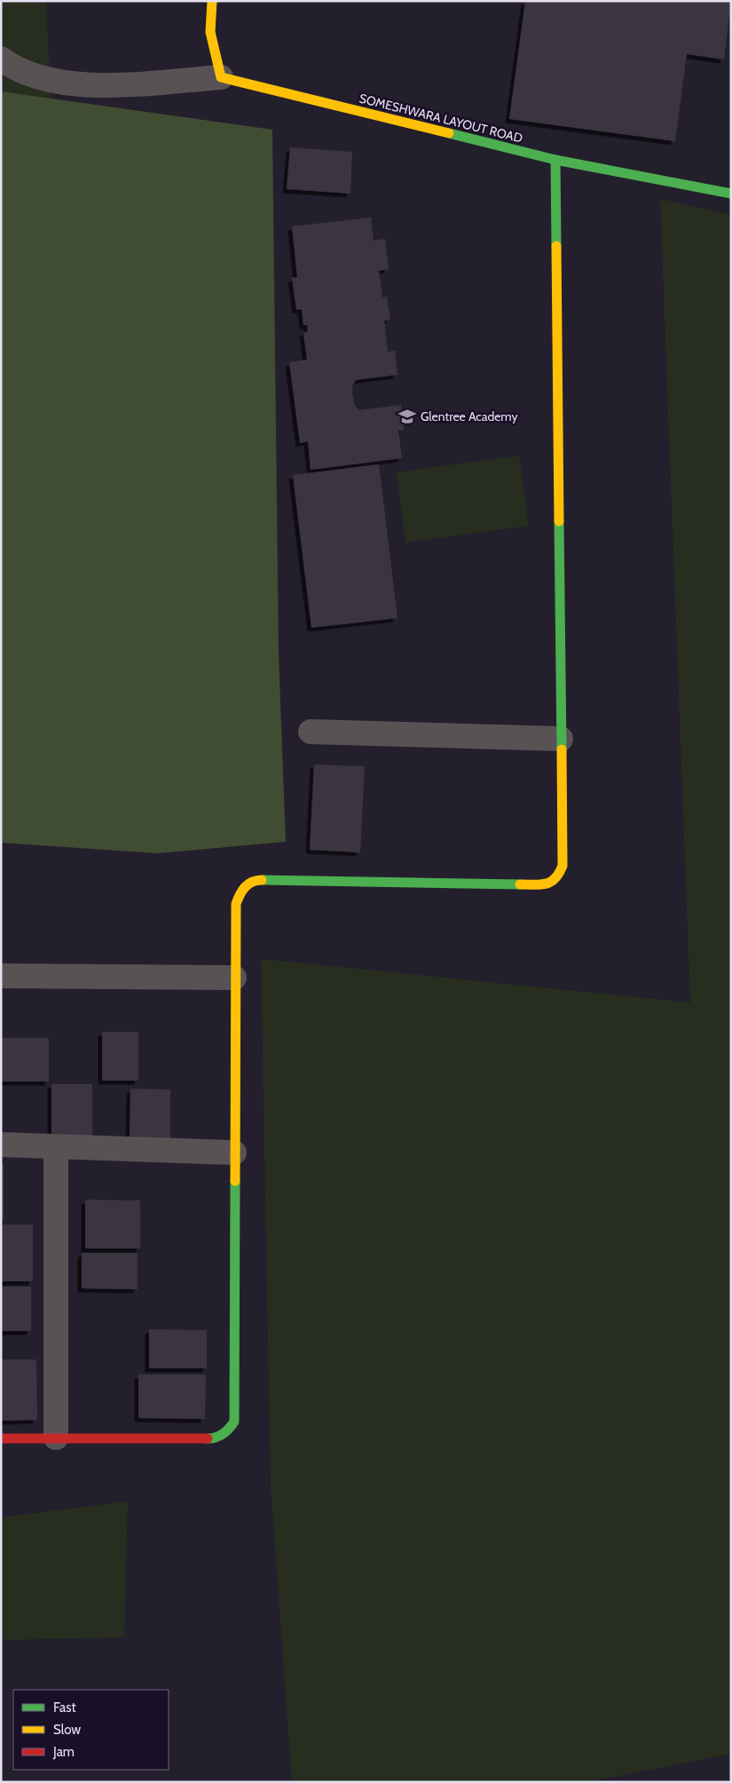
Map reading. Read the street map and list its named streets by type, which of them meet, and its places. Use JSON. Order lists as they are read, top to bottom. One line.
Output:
{"streets":{"street":["SOMESHWARA LAYOUT ROAD"]},"places":{"school or university":["Glentree Academy"]},"legend":["Fast","Slow","Jam"]}
